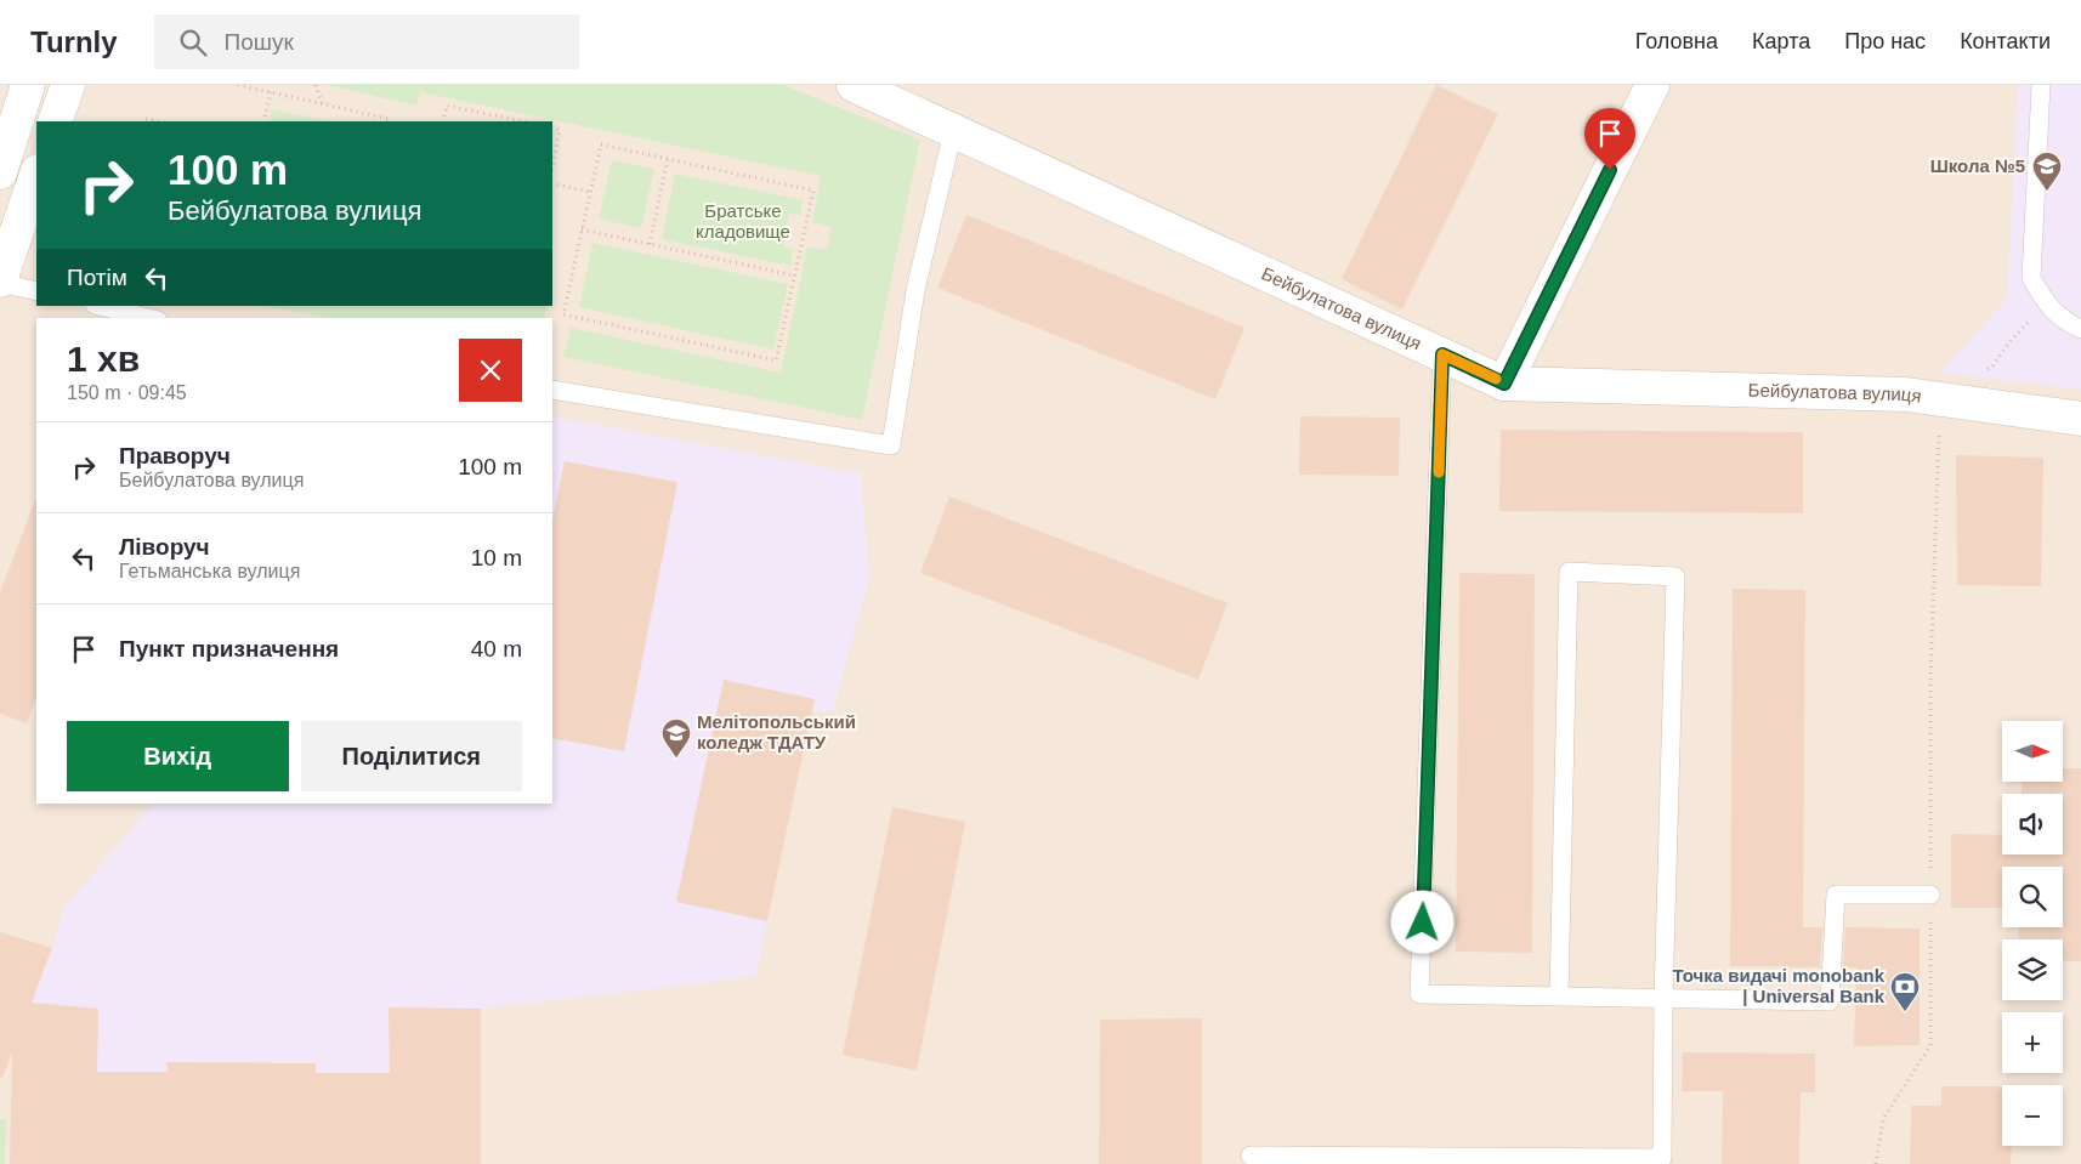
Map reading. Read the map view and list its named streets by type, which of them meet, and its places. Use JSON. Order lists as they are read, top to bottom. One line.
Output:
{"streets":{"street":["Бейбулатова вулиця"]},"parks":["Братське кладовище"],"places":{"school or university":["Школа №5","Мелітопольський коледж ТДАТУ"],"bank":["Точка видачі monobank | Universal Bank"]},"north":"right","page":{"header":"Turnly","search":"Пошук","nav":["Головна","Карта","Про нас","Контакти"],"turn":["100 m","Бейбулатова вулиця"],"then":"Потім","heading":["1 хв","150 m · 09:45"],"list":[{"name":"Праворуч","note":"Бейбулатова вулиця","value":"100 m"},{"name":"Ліворуч","note":"Гетьманська вулиця","value":"10 m"},{"name":"Пункт призначення","value":"40 m"}],"buttons":["Вихід","Поділитися"],"map_buttons":["+","−"]}}
